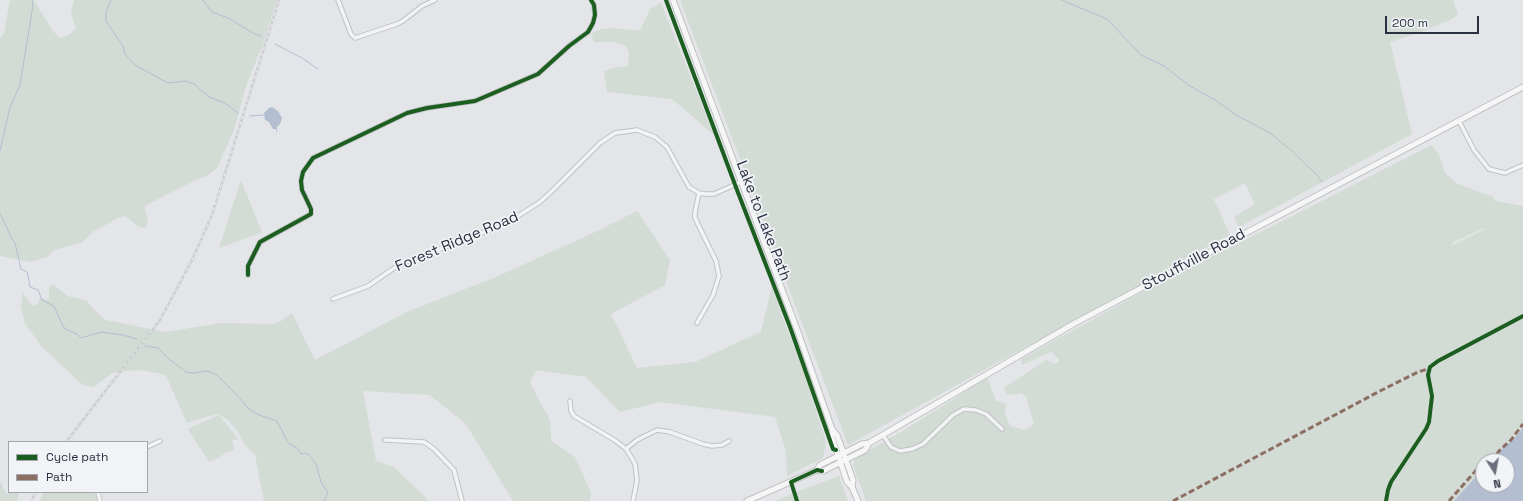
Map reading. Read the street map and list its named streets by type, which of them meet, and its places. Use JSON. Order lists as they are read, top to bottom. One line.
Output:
{"streets":{"main road":["Stouffville Road"],"street":["Forest Ridge Road"],"cycle path":["Lake to Lake Path"]},"legend":["Cycle path","Path"],"scale_bar":"200 m","north":"bottom"}
